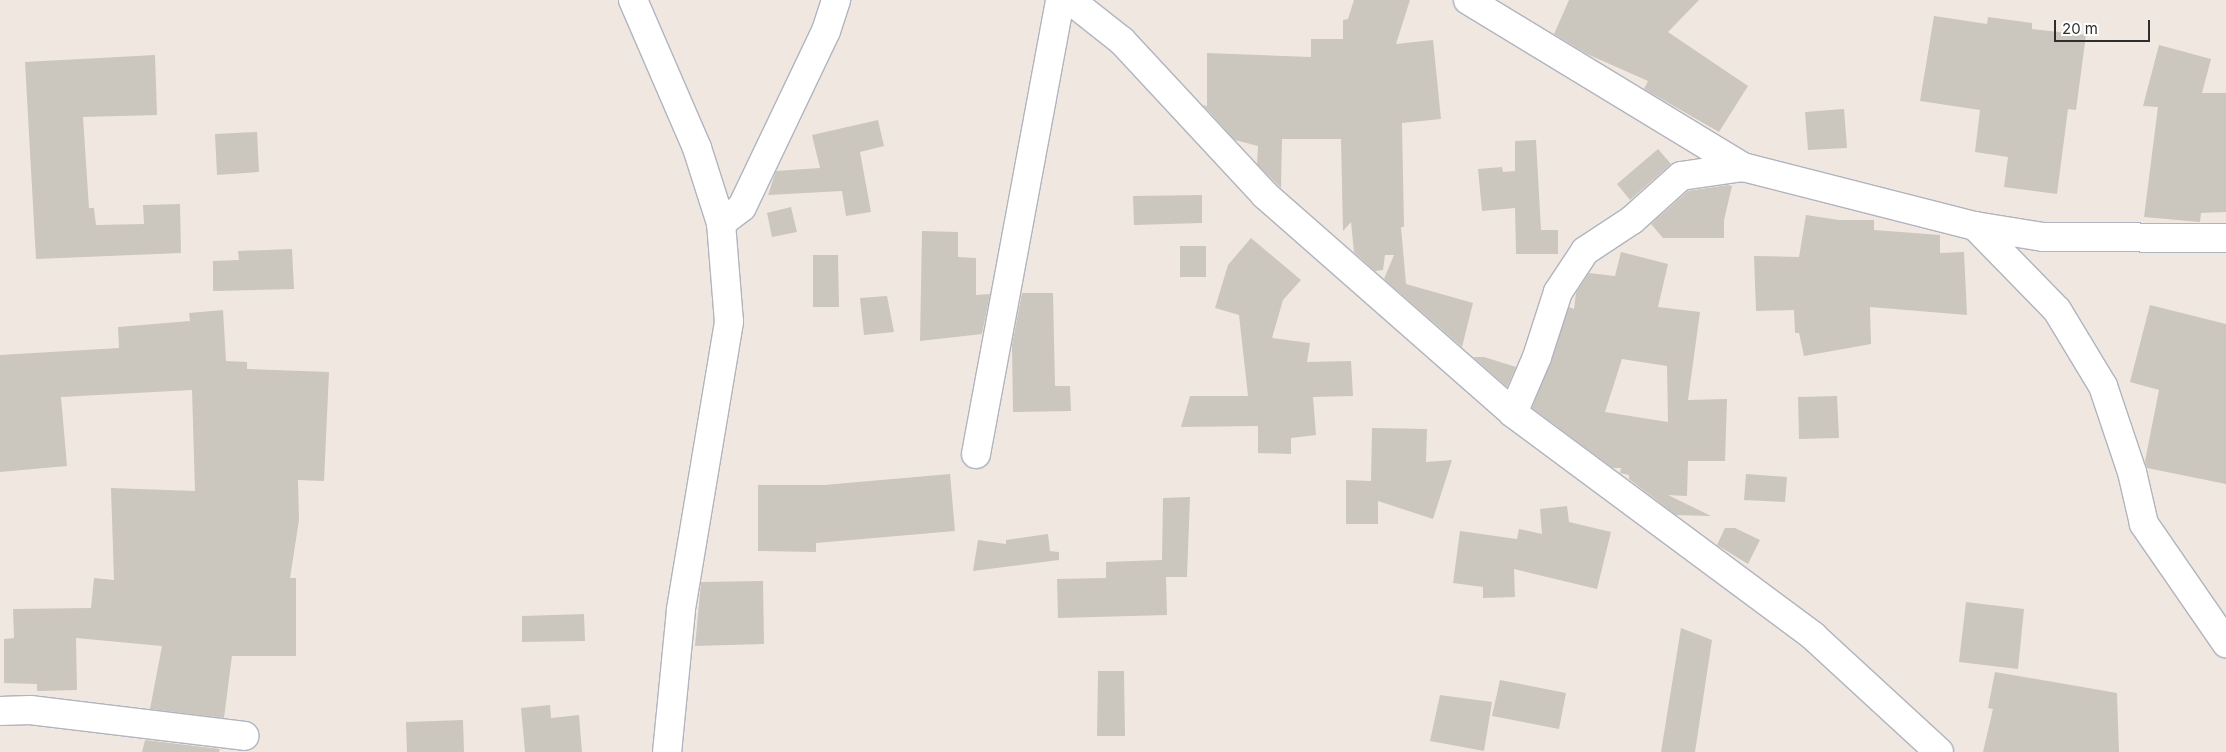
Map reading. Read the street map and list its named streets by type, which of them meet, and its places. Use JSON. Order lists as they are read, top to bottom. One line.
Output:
{"scale_bar":"20 m"}
